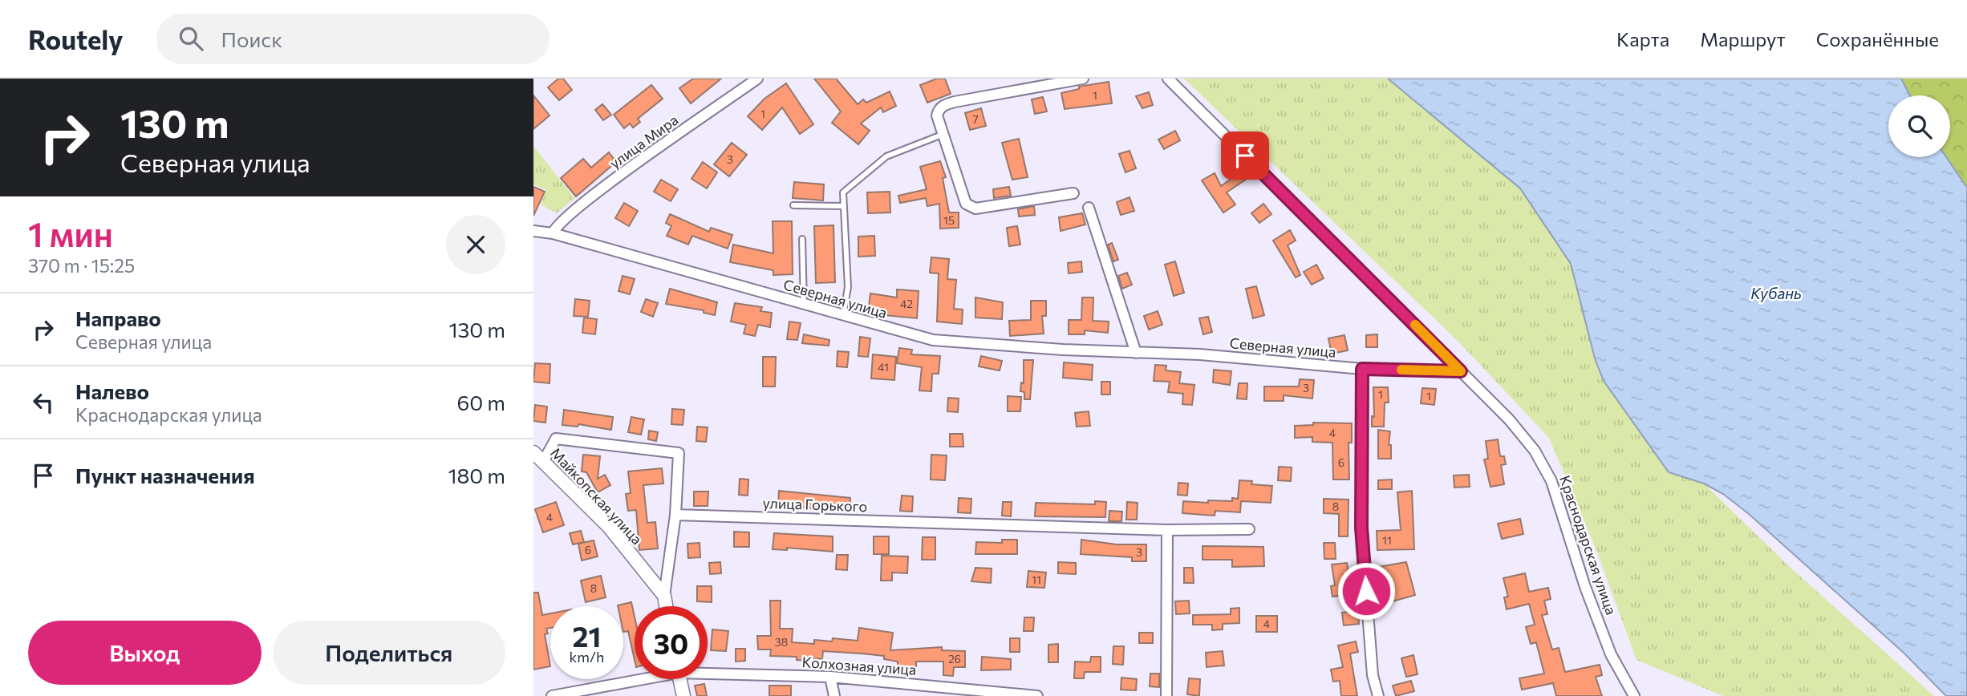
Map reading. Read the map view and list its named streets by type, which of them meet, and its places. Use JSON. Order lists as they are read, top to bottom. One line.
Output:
{"streets":{"street":["улица Мира","Северная улица","Майкопская улица","улица Горького","Краснодарская улица","Колхозная улица"]},"crossings":[["улица Мира","Северная улица"],["Северная улица","Краснодарская улица"]],"water":["Кубань"],"house_numbers":["1","1","7","3","15","42","41","3","1","1","4","6","8","4","11","6","3","11","8","4","38","26"],"page":{"header":"Routely","search":"Поиск","nav":["Карта","Маршрут","Сохранённые"],"turn":["130 m","Северная улица"],"heading":["1 мин","370 m · 15:25"],"list":[{"name":"Направо","note":"Северная улица","value":"130 m"},{"name":"Налево","note":"Краснодарская улица","value":"60 m"},{"name":"Пункт назначения","value":"180 m"}],"speed":"21 km/h","limit":"30","buttons":["Выход","Поделиться"]}}
